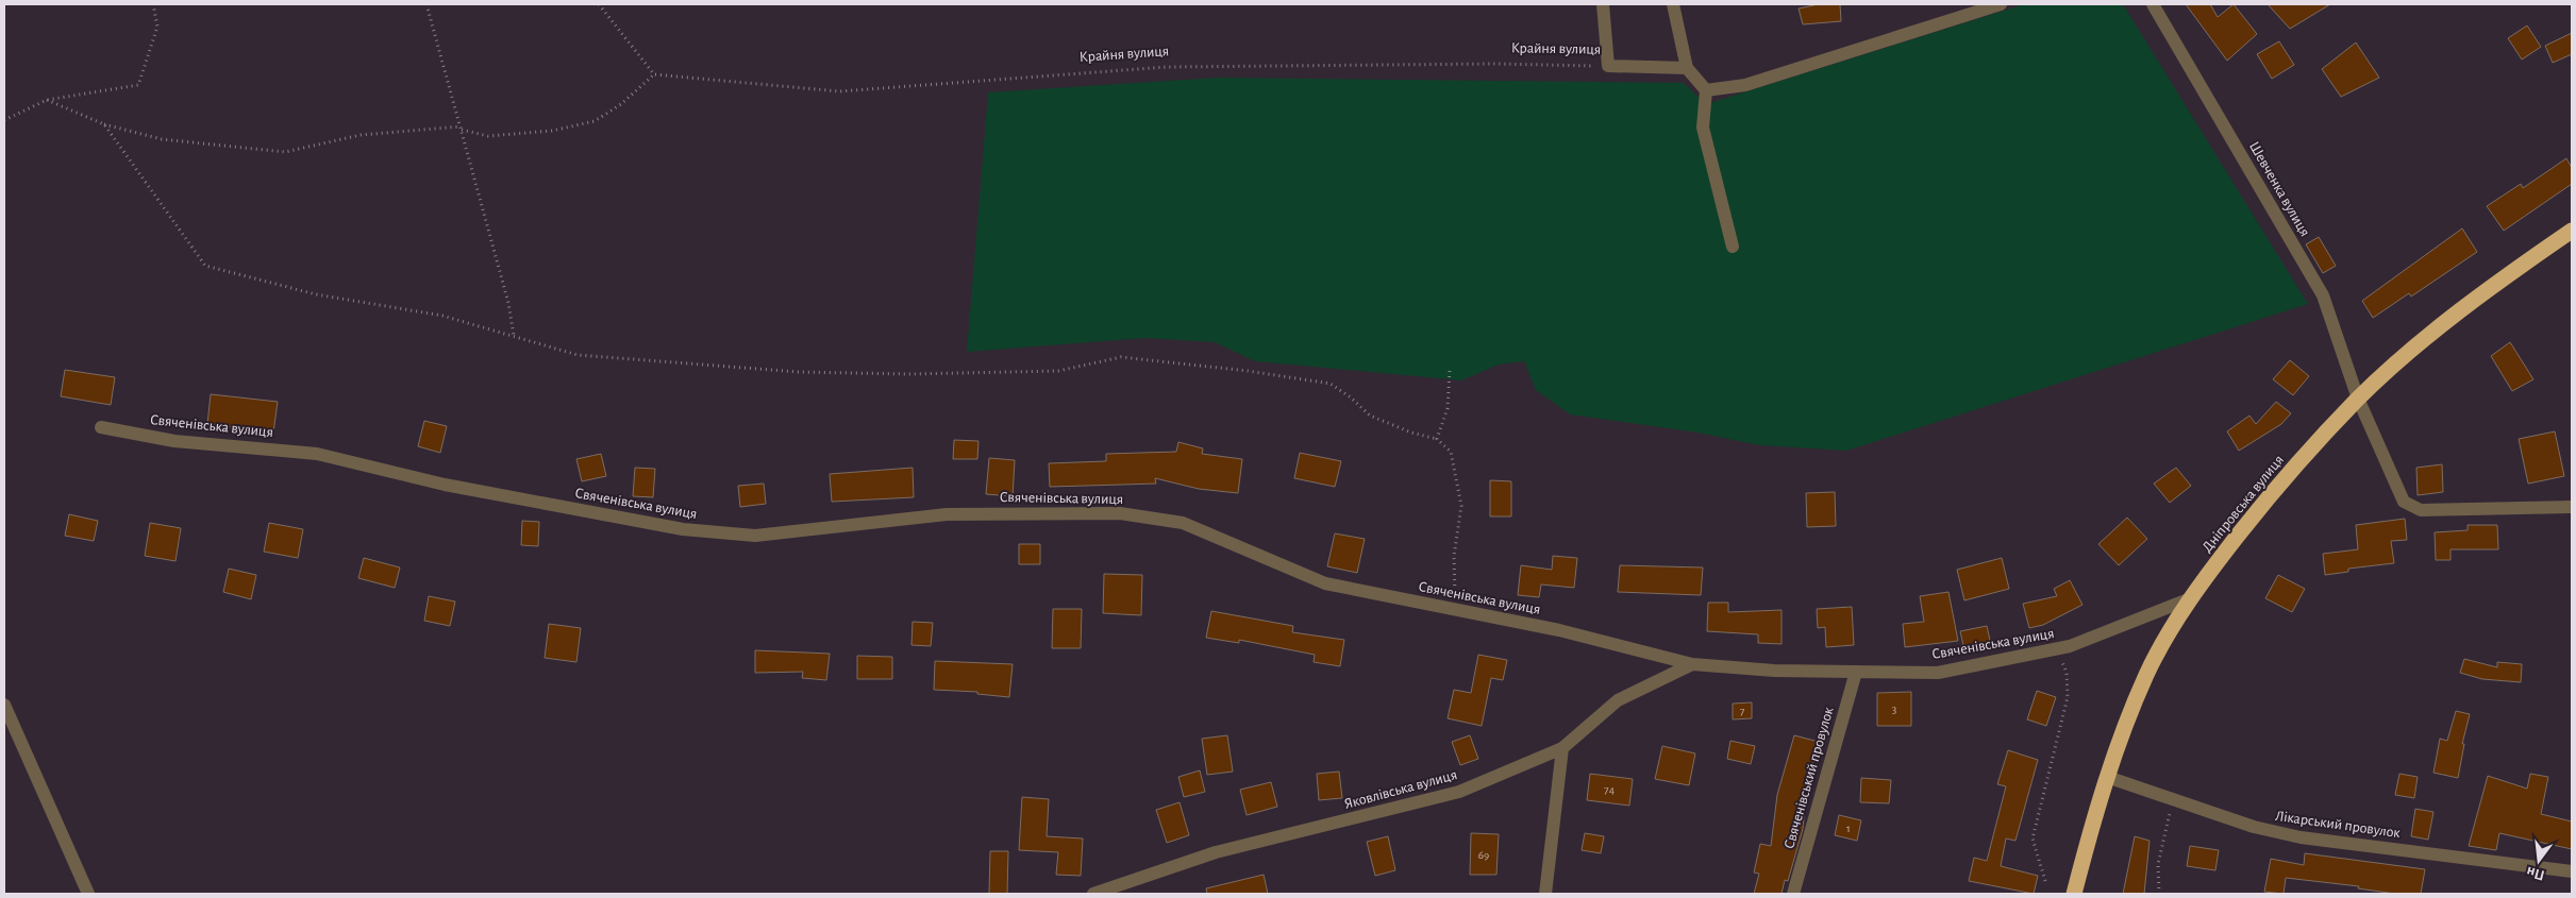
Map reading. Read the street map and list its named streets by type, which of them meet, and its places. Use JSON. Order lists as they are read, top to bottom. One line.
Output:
{"streets":{"highway":["Дніпровська вулиця"],"street":["Крайня вулиця","Шевченка вулиця","Свяченівська вулиця","Свяченівський провулок","Яковлівська вулиця","Лікарський провулок"]},"crossings":[["Шевченка вулиця","Дніпровська вулиця"],["Свяченівська вулиця","Дніпровська вулиця"],["Свяченівська вулиця","Свяченівський провулок"],["Свяченівська вулиця","Яковлівська вулиця"],["Дніпровська вулиця","Лікарський провулок"]],"house_numbers":["3","7","74","1","69"],"north":"bottom"}
